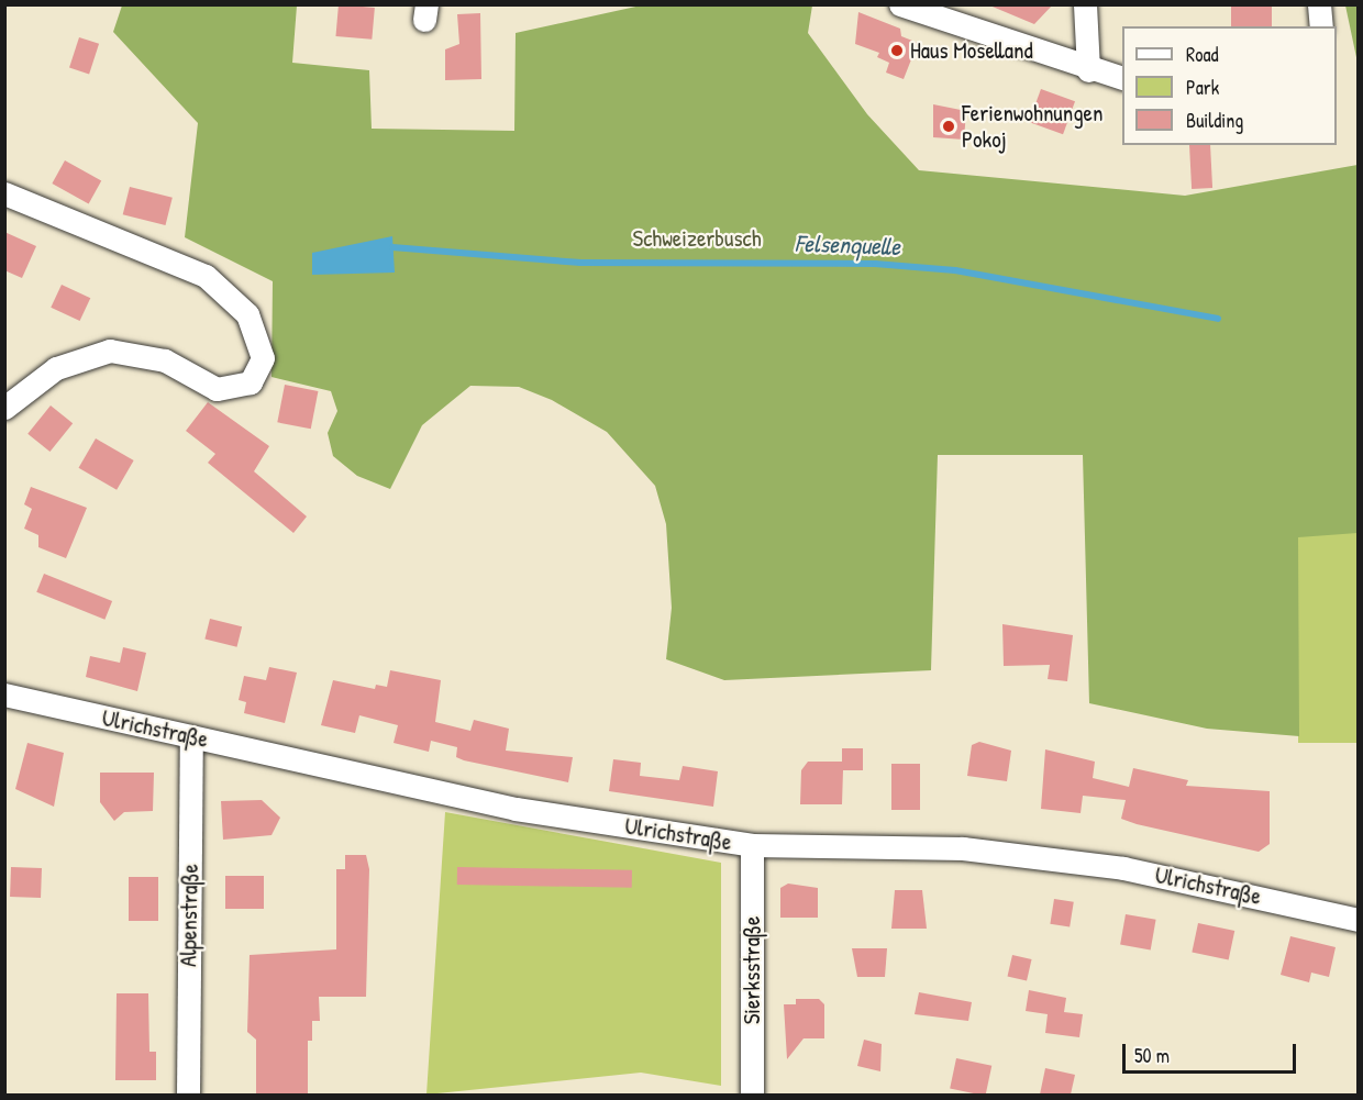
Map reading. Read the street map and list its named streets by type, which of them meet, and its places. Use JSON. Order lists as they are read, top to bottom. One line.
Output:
{"streets":{"street":["Ulrichstraße","Alpenstraße","Sierksstraße"]},"crossings":[["Ulrichstraße","Alpenstraße"],["Ulrichstraße","Sierksstraße"]],"water":["Felsenquelle"],"parks":["Schweizerbusch"],"places":["Haus Moselland","Ferienwohnungen Pokoj"],"legend":["Road","Park","Building"],"scale_bar":"50 m"}
